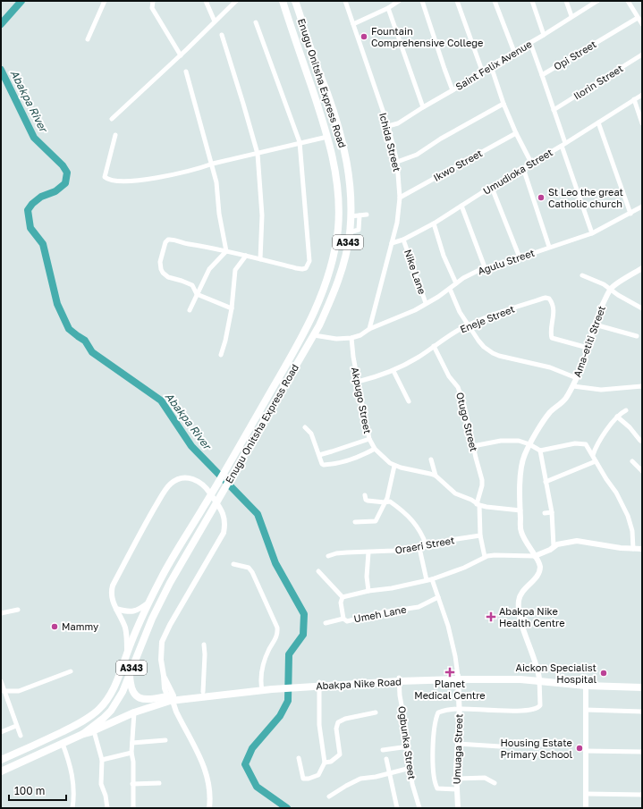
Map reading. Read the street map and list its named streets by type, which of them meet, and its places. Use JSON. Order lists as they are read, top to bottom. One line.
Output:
{"streets":{"main road":["Enugu Onitsha Express Road","A343","Abakpa Nike Road"],"street":["Opi Street","Saint Felix Avenue","Ilorin Street","Ichida Street","Ikwo Street","Umudioka Street","Agulu Street","Nike Lane","Eneje Street","Ama-etiti Street","Akpugo Street","Otugo Street","Oraeri Street","Umeh Lane","Ogbunka Street","Umuaga Street"]},"crossings":[["Opi Street","Saint Felix Avenue"],["Saint Felix Avenue","Ichida Street"],["Enugu Onitsha Express Road","Agulu Street"],["Enugu Onitsha Express Road","Abakpa Nike Road"],["Ichida Street","Ikwo Street"],["Ichida Street","Umudioka Street"],["Ichida Street","Agulu Street"],["Umudioka Street","Nike Lane"],["Agulu Street","Nike Lane"],["Agulu Street","Akpugo Street"],["Eneje Street","Ama-etiti Street"],["Eneje Street","Akpugo Street"],["Eneje Street","Otugo Street"],["Ama-etiti Street","Akpugo Street"],["Ama-etiti Street","Abakpa Nike Road"],["Akpugo Street","Otugo Street"],["Otugo Street","Oraeri Street"],["Abakpa Nike Road","Ogbunka Street"],["Abakpa Nike Road","Umuaga Street"]],"water":["Abakpa River"],"places":{"other":["Fountain Comprehensive College","St Leo the great Catholic church","Mammy","Aickon Specialist Hospital","Housing Estate Primary School"],"health":["Abakpa Nike Health Centre","Planet Medical Centre"]},"scale_bar":"100 m"}
